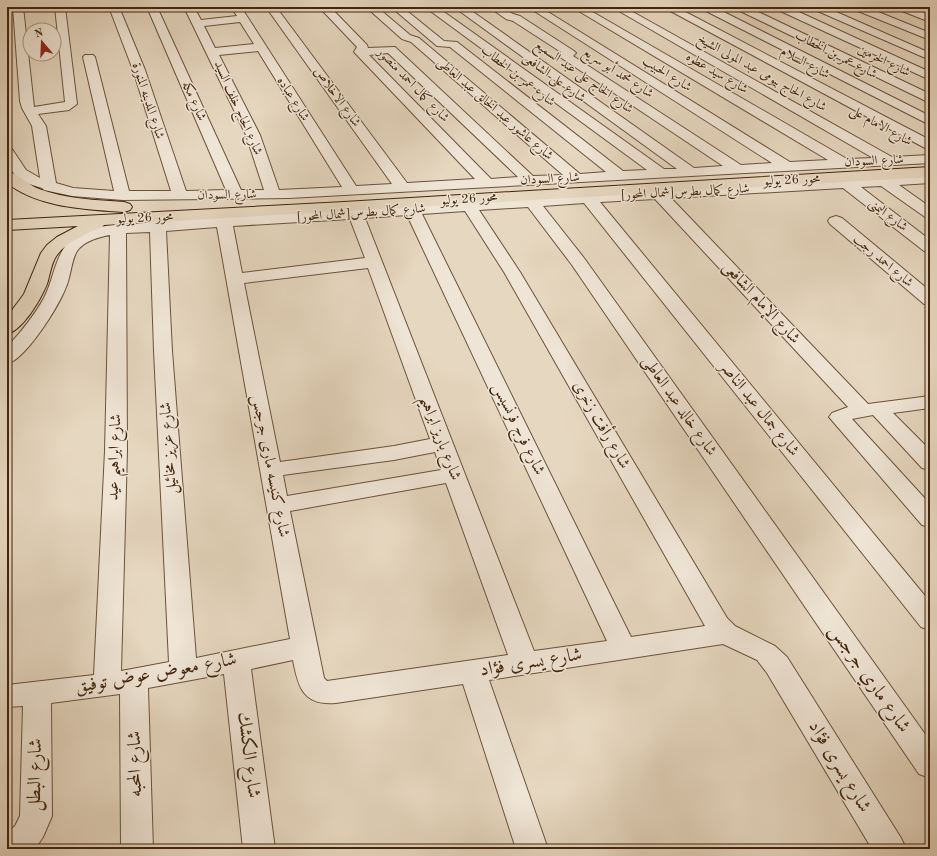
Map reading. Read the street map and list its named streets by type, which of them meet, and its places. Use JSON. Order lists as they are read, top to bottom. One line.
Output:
{"streets":{"highway":["محور 26 يوليو"],"street":["شارع عمر بن الخطاب","شارع الحرمين","شارع السلام","شارع محمد أبو سريع","شارع سيد عطوه","شارع الحاج بيومى عبد المولى الشيخ","شارع الحبيب","شارع الحاج على عبد السميع","شارع على الشافعى","شارع كمال احمد منصور","شارع الاخلاص","شارع عباده","شارع المدينه المنورة","شارع مكه","شارع الحاج خلف السيد","شارع عاشور عبد الخالق عبد العاطى","شارع الامام على","شارع السودان","شارع كمال بطرس[شمال المحور]","شارع اليمنى","شارع احمد رجب","شارع الإمام الشافعى","شارع خالد عبد العاطى","شارع جمال عبد الناصر","شارع رأفت زخرى","شارع فرج فرنسيس","شارع باريز ابراهيم","شارع عزيز مخائيل","شارع ابراهيم عيد","شارع كنيسه مارى جرجس","شارع يسرى فؤاد","شارع معوض عوض توفيق","شارع ماري جرجس","شارع الكشك","شارع المحبه","شارع البطل"]},"crossings":[["شارع عمر بن الخطاب","شارع السودان"],["شارع محمد أبو سريع","شارع السودان"],["شارع سيد عطوه","شارع السودان"],["شارع الحاج بيومى عبد المولى الشيخ","شارع السودان"],["شارع الحبيب","شارع السودان"],["شارع الحاج على عبد السميع","شارع السودان"],["شارع على الشافعى","شارع السودان"],["شارع كمال احمد منصور","شارع السودان"],["شارع الاخلاص","شارع السودان"],["شارع عباده","شارع السودان"],["شارع المدينه المنورة","شارع السودان"],["شارع مكه","شارع السودان"],["شارع الحاج خلف السيد","شارع السودان"],["شارع عاشور عبد الخالق عبد العاطى","شارع السودان"],["شارع الامام على","شارع السودان"],["محور 26 يوليو","شارع كمال بطرس[شمال المحور]"],["محور 26 يوليو","شارع ابراهيم عيد"],["شارع كمال بطرس[شمال المحور]","شارع اليمنى"],["شارع كمال بطرس[شمال المحور]","شارع الإمام الشافعى"],["شارع كمال بطرس[شمال المحور]","شارع خالد عبد العاطى"],["شارع كمال بطرس[شمال المحور]","شارع جمال عبد الناصر"],["شارع كمال بطرس[شمال المحور]","شارع رأفت زخرى"],["شارع كمال بطرس[شمال المحور]","شارع فرج فرنسيس"],["شارع كمال بطرس[شمال المحور]","شارع باريز ابراهيم"],["شارع كمال بطرس[شمال المحور]","شارع عزيز مخائيل"],["شارع كمال بطرس[شمال المحور]","شارع ابراهيم عيد"],["شارع كمال بطرس[شمال المحور]","شارع كنيسه مارى جرجس"],["شارع خالد عبد العاطى","شارع ماري جرجس"],["شارع رأفت زخرى","شارع يسرى فؤاد"],["شارع فرج فرنسيس","شارع يسرى فؤاد"],["شارع باريز ابراهيم","شارع يسرى فؤاد"],["شارع عزيز مخائيل","شارع معوض عوض توفيق"],["شارع ابراهيم عيد","شارع معوض عوض توفيق"],["شارع ابراهيم عيد","شارع المحبه"],["شارع كنيسه مارى جرجس","شارع يسرى فؤاد"],["شارع كنيسه مارى جرجس","شارع معوض عوض توفيق"],["شارع معوض عوض توفيق","شارع الكشك"],["شارع معوض عوض توفيق","شارع المحبه"],["شارع معوض عوض توفيق","شارع البطل"]],"north":"top"}
